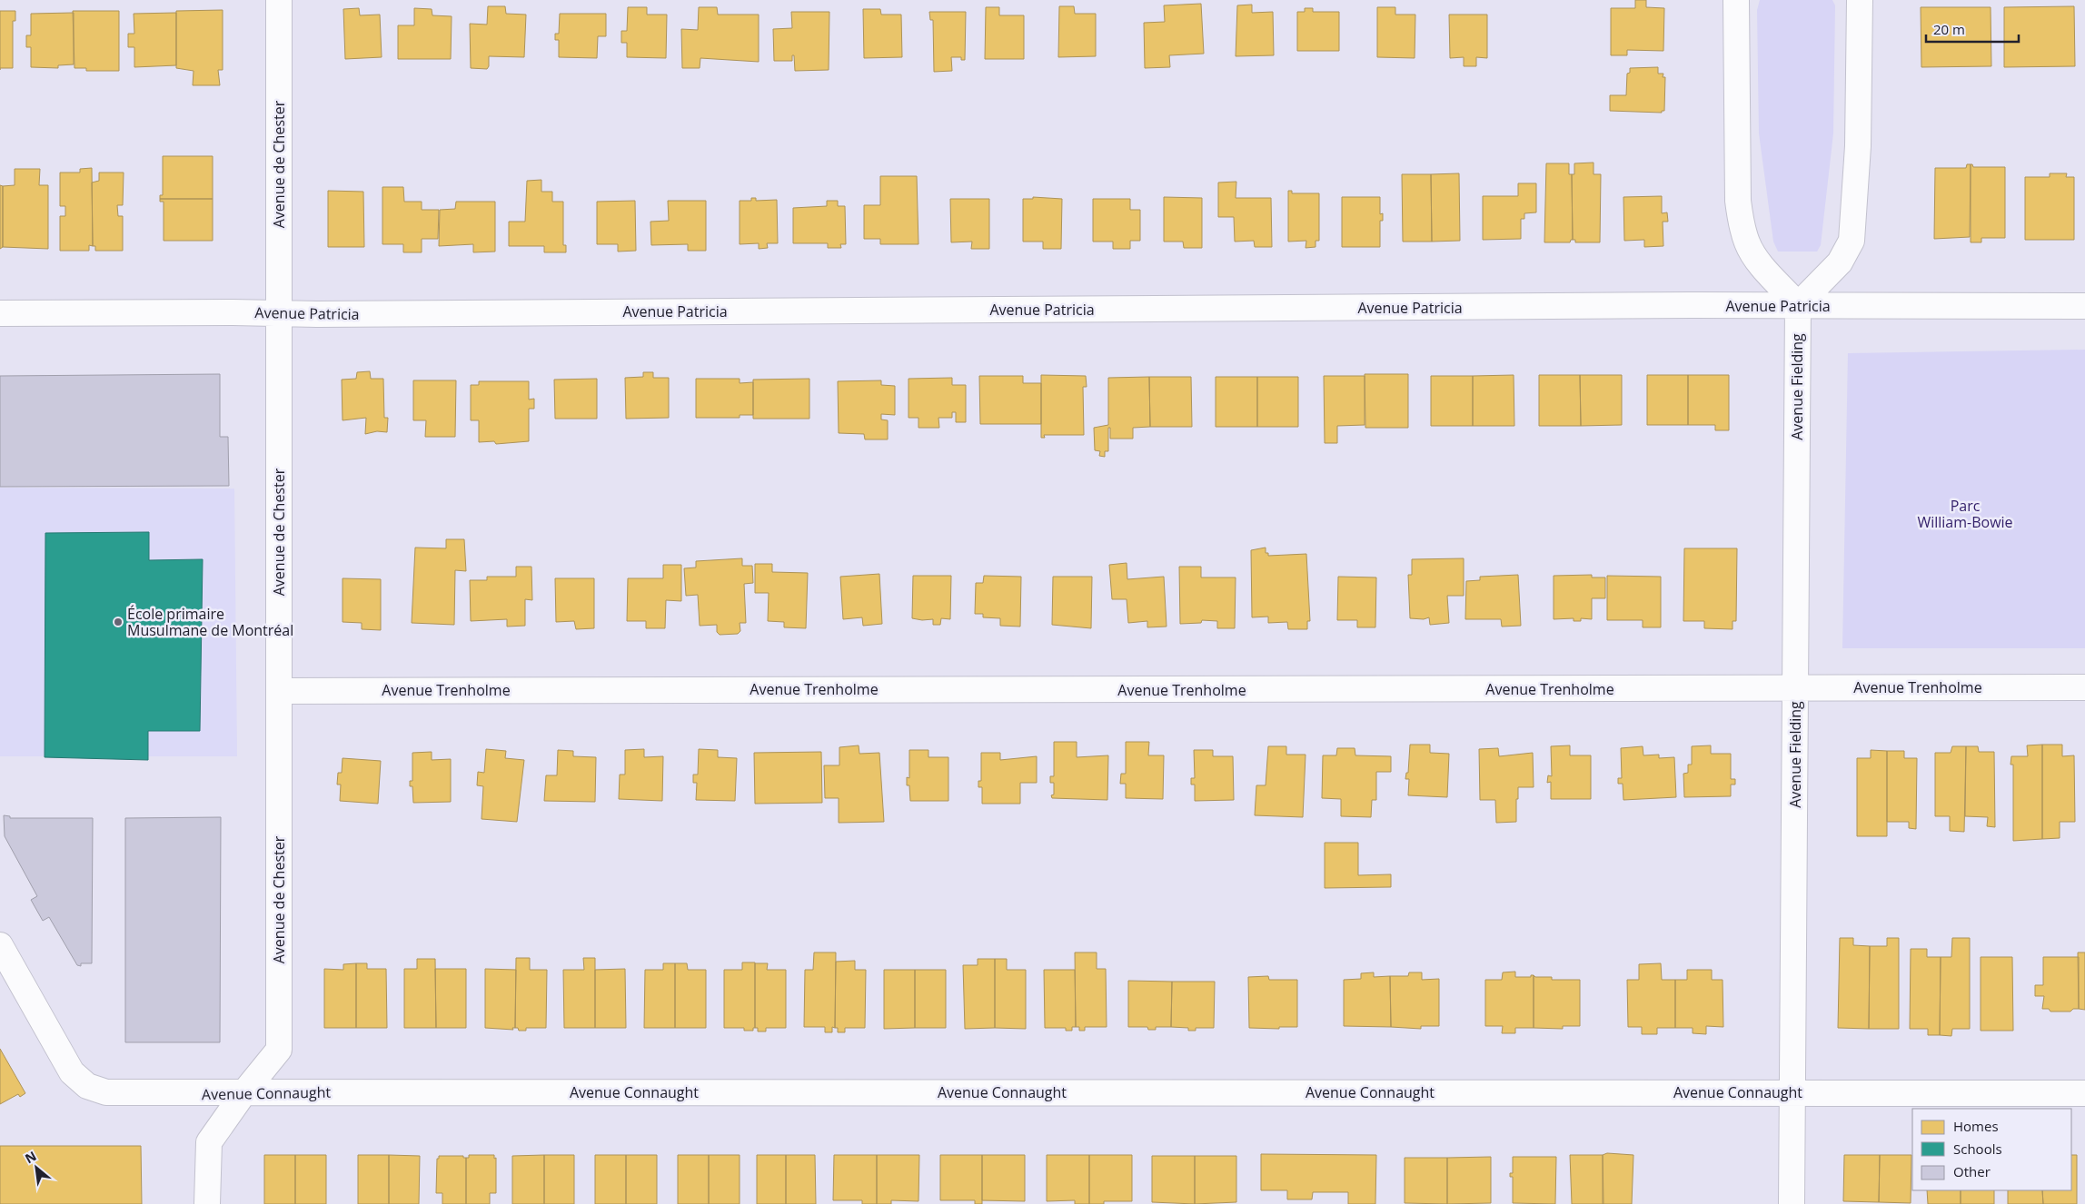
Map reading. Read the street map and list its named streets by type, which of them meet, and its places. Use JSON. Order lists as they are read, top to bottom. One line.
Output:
{"streets":{"street":["Avenue de Chester","Avenue Patricia","Avenue Fielding","Avenue Trenholme","Avenue Connaught"]},"crossings":[["Avenue de Chester","Avenue Patricia"],["Avenue de Chester","Avenue Trenholme"],["Avenue de Chester","Avenue Connaught"],["Avenue Patricia","Avenue Fielding"],["Avenue Fielding","Avenue Trenholme"],["Avenue Fielding","Avenue Connaught"]],"parks":["Parc William-Bowie"],"places":["École primaire Musulmane de Montréal"],"legend":["Homes","Schools","Other"],"scale_bar":"20 m","north":"top left"}
